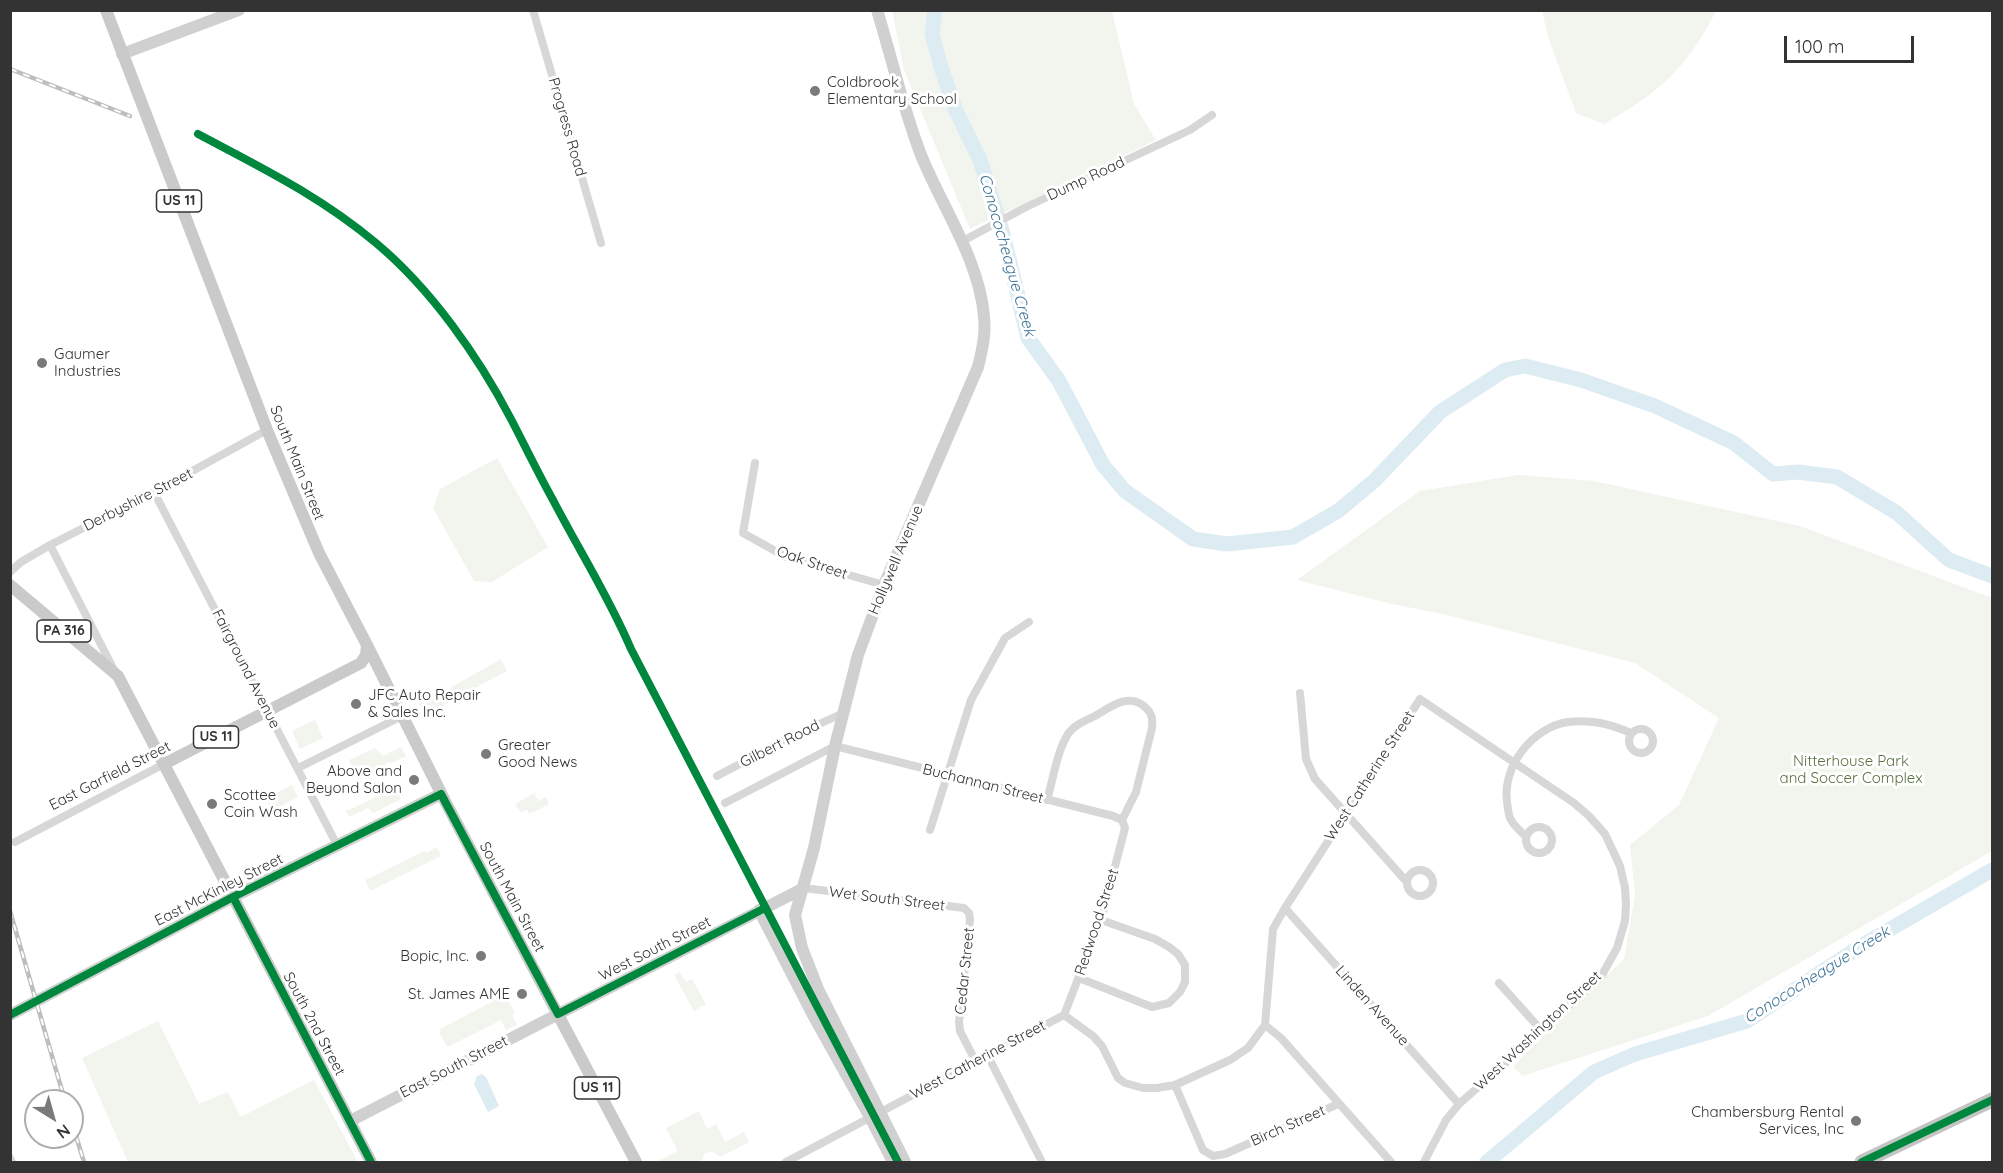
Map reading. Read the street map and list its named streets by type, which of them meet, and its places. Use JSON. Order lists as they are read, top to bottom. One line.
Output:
{"streets":{"main road":["US 11","South Main Street","PA 316","East Garfield Street","South 2nd Street"],"street":["Progress Road","Dump Road","Derbyshire Street","Hollywell Avenue","Oak Street","Fairground Avenue","Gilbert Road","West Catherine Street","Buchannan Street","East McKinley Street","Wet South Street","Redwood Street","West South Street","Cedar Street","Linden Avenue","West Washington Street","East South Street","Birch Street"]},"crossings":[["Dump Road","Hollywell Avenue"],["South Main Street","Derbyshire Street"],["South Main Street","East McKinley Street"],["South Main Street","West South Street"],["South Main Street","East South Street"],["Derbyshire Street","Fairground Avenue"],["Derbyshire Street","South 2nd Street"],["Hollywell Avenue","Oak Street"],["Hollywell Avenue","Gilbert Road"],["Hollywell Avenue","West Catherine Street"],["Hollywell Avenue","Buchannan Street"],["Hollywell Avenue","Wet South Street"],["Hollywell Avenue","West South Street"],["PA 316","South 2nd Street"],["Fairground Avenue","East Garfield Street"],["Fairground Avenue","East McKinley Street"],["East Garfield Street","South 2nd Street"],["West Catherine Street","Redwood Street"],["West Catherine Street","Cedar Street"],["West Catherine Street","Linden Avenue"],["West Catherine Street","West Washington Street"],["West Catherine Street","Birch Street"],["Buchannan Street","Redwood Street"],["East McKinley Street","South 2nd Street"],["Wet South Street","West South Street"],["Wet South Street","Cedar Street"],["West South Street","East South Street"],["Linden Avenue","West Washington Street"],["South 2nd Street","East South Street"]],"water":["Conococheague Creek"],"parks":["Nitterhouse Park and Soccer Complex"],"places":["Coldbrook Elementary School","Gaumer Industries","JFC Auto Repair & Sales Inc.","Greater Good News","Above and Beyond Salon","Scottee Coin Wash","Bopic, Inc.","St. James AME","Chambersburg Rental Services, Inc"],"scale_bar":"100 m","north":"bottom right"}
